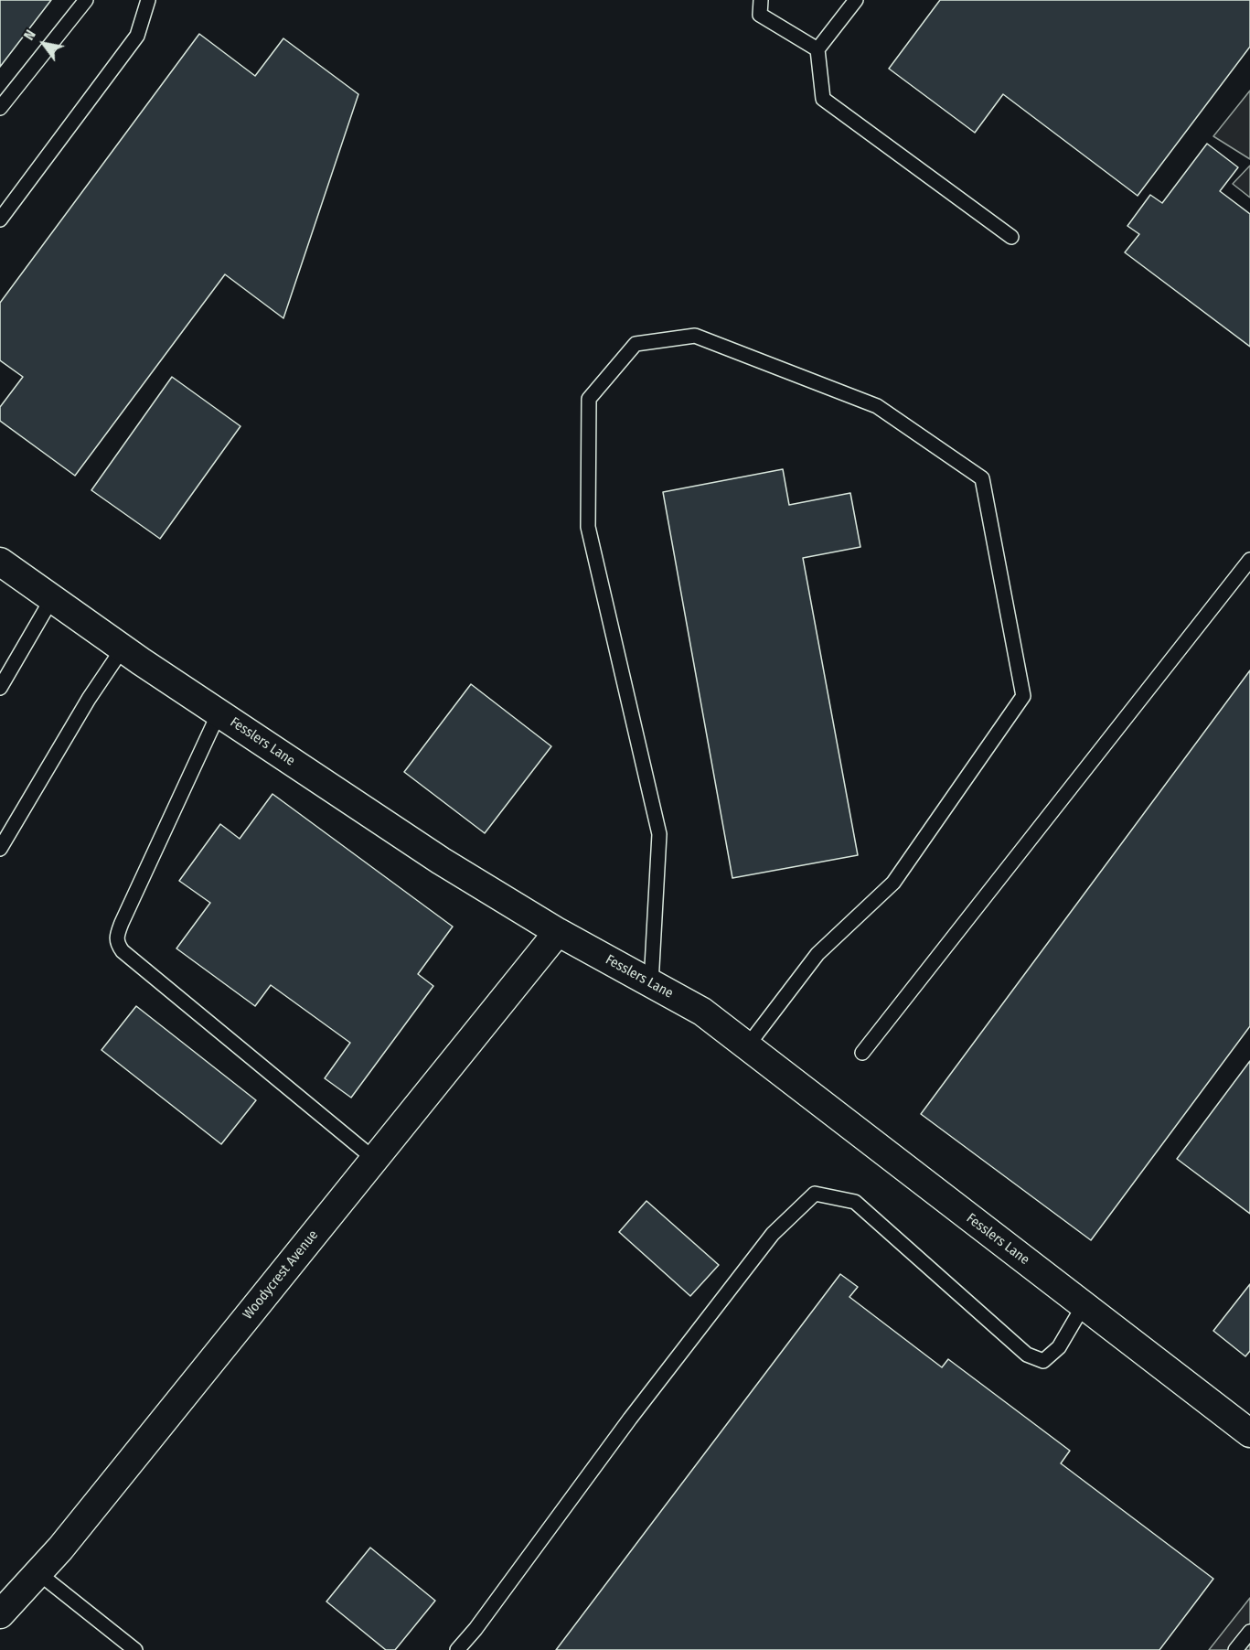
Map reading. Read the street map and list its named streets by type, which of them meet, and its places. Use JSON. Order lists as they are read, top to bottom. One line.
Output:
{"streets":{"street":["Fesslers Lane","Woodycrest Avenue"]},"crossings":[["Fesslers Lane","Woodycrest Avenue"]],"north":"top left"}
